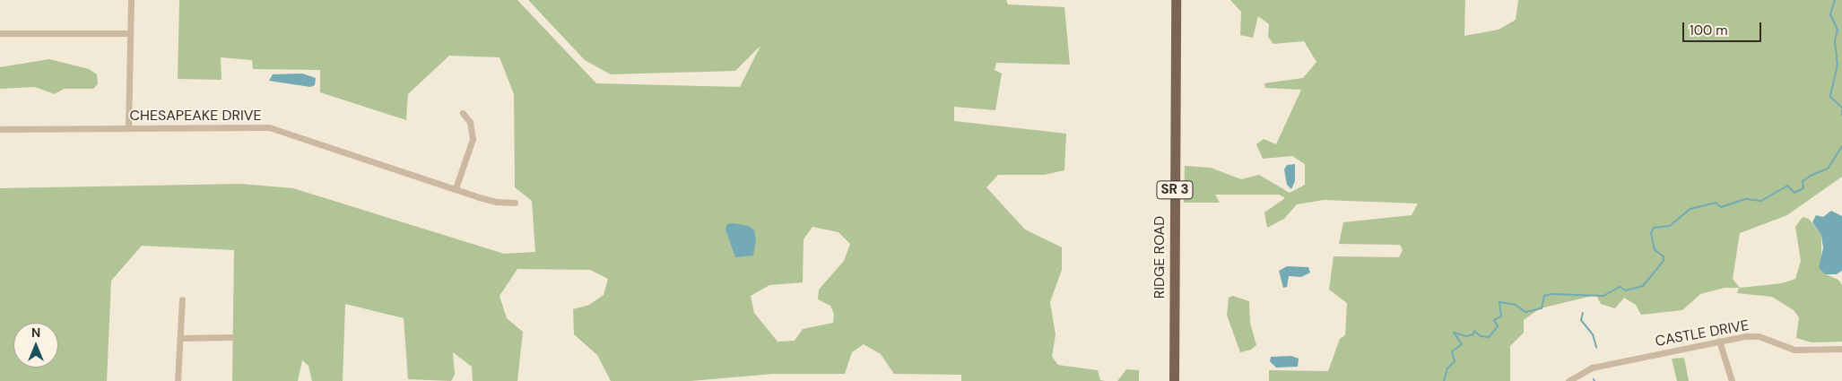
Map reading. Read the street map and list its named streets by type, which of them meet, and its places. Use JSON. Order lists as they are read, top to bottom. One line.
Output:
{"streets":{"main road":["SR 3","RIDGE ROAD"],"street":["CHESAPEAKE DRIVE","CASTLE DRIVE"]},"scale_bar":"100 m","north":"top"}
